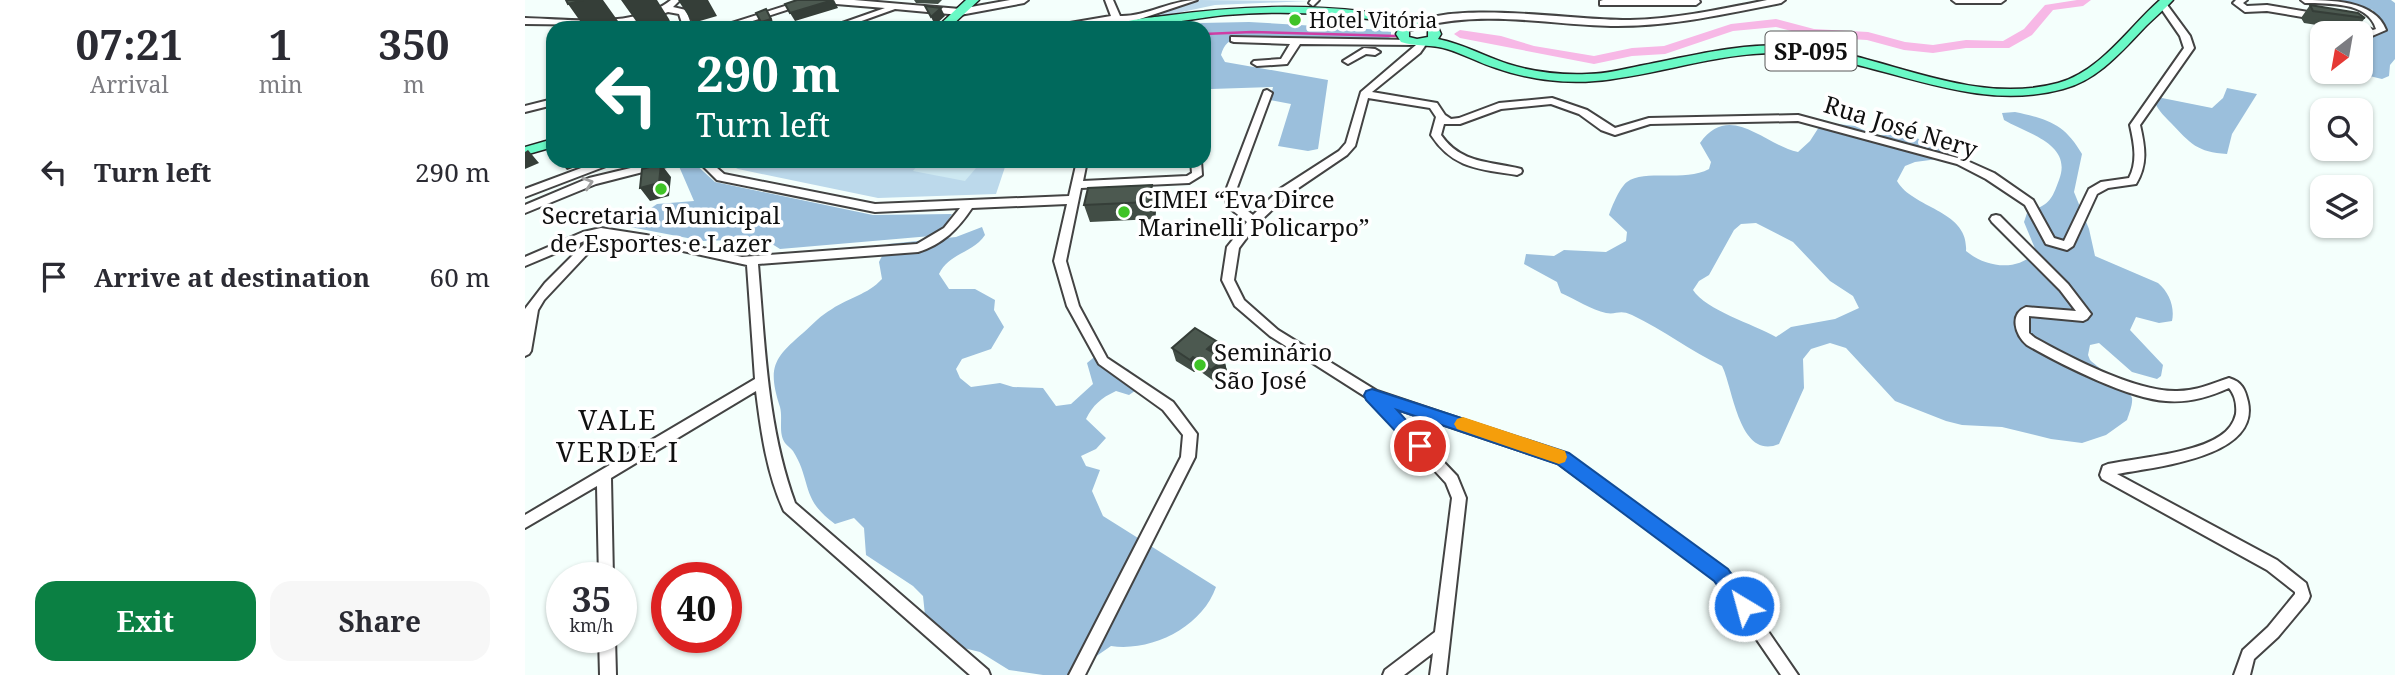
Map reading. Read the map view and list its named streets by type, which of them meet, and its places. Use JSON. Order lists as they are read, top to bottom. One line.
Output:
{"streets":{"main road":["SP-095"],"street":["Rua José Nery"]},"crossings":[["SP-095","Rua José Nery"]],"districts":["VALE VERDE I"],"places":["Hotel Vitória","Secretaria Municipal de Esportes e Lazer","CIMEI “Eva Dirce Marinelli Policarpo”","Seminário São José"],"north":"bottom left","page":{"eta":["07:21","Arrival","1","min","350","m"],"turn":["290 m","Turn left"],"list":[{"name":"Turn left","value":"290 m"},{"name":"Arrive at destination","value":"60 m"}],"speed":"35 km/h","limit":"40","buttons":["Exit","Share"]}}
